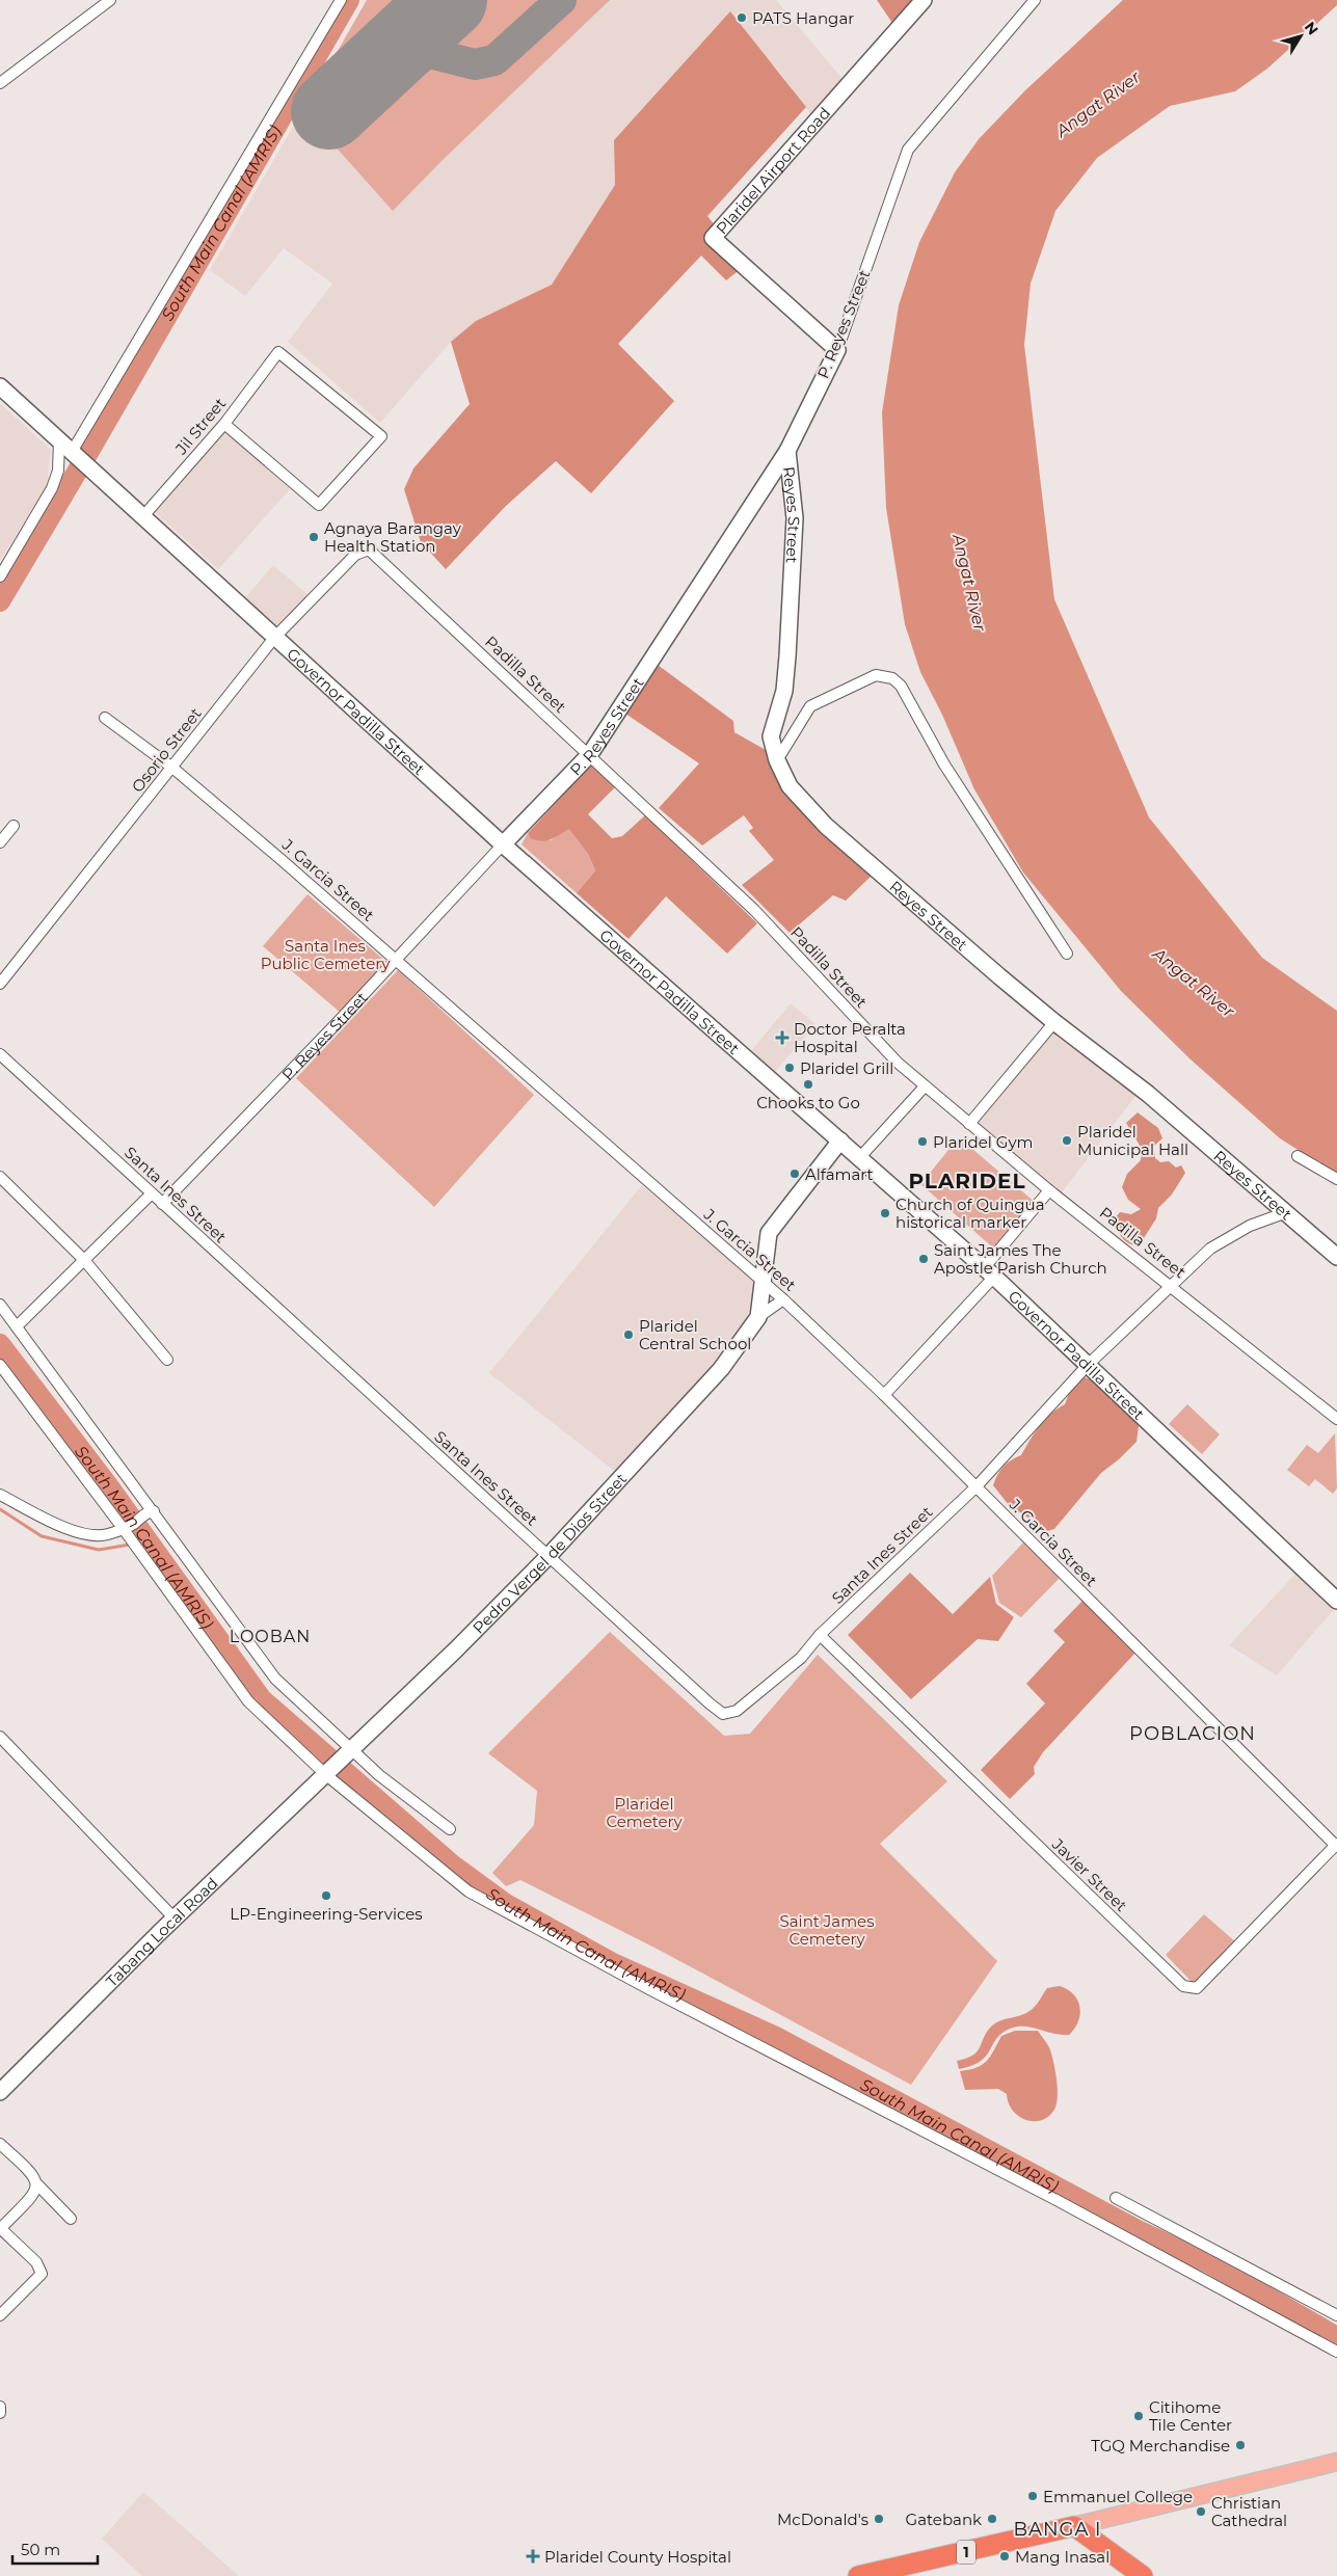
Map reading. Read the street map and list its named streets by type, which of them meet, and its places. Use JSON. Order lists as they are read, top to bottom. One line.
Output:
{"streets":{"highway":["1"],"street":["Plaridel Airport Road","P. Reyes Street","Jil Street","Reyes Street","Padilla Street","Governor Padilla Street","Osorio Street","J. Garcia Street","Santa Ines Street","Pedro Vergel de Dios Street","Javier Street","Tabang Local Road"]},"crossings":[["Plaridel Airport Road","P. Reyes Street"],["P. Reyes Street","Reyes Street"],["P. Reyes Street","Padilla Street"],["P. Reyes Street","Governor Padilla Street"],["P. Reyes Street","J. Garcia Street"],["P. Reyes Street","Santa Ines Street"],["Jil Street","Governor Padilla Street"],["Reyes Street","Santa Ines Street"],["Padilla Street","Osorio Street"],["Padilla Street","Santa Ines Street"],["Governor Padilla Street","Osorio Street"],["Governor Padilla Street","Santa Ines Street"],["Governor Padilla Street","Pedro Vergel de Dios Street"],["Osorio Street","J. Garcia Street"],["J. Garcia Street","Santa Ines Street"],["J. Garcia Street","Pedro Vergel de Dios Street"],["J. Garcia Street","Javier Street"],["Santa Ines Street","Pedro Vergel de Dios Street"],["Santa Ines Street","Javier Street"],["Pedro Vergel de Dios Street","Tabang Local Road"]],"districts":["PLARIDEL","LOOBAN","POBLACION","BANGA I"],"water":["Angat River","South Main Canal (AMRIS)"],"parks":["Santa Ines Public Cemetery","Plaridel Cemetery","Saint James Cemetery"],"places":{"other":["PATS Hangar","Agnaya Barangay Health Station","Plaridel Grill","Chooks to Go","Plaridel Municipal Hall","Plaridel Gym","Alfamart","Church of Quingua historical marker","Saint James The Apostle Parish Church","Plaridel Central School","LP-Engineering-Services","Citihome Tile Center","TGQ Merchandise","Emmanuel College","Christian Cathedral","McDonald's","Gatebank","Mang Inasal"],"health":["Doctor Peralta Hospital","Plaridel County Hospital"]},"scale_bar":"50 m","north":"top right"}
